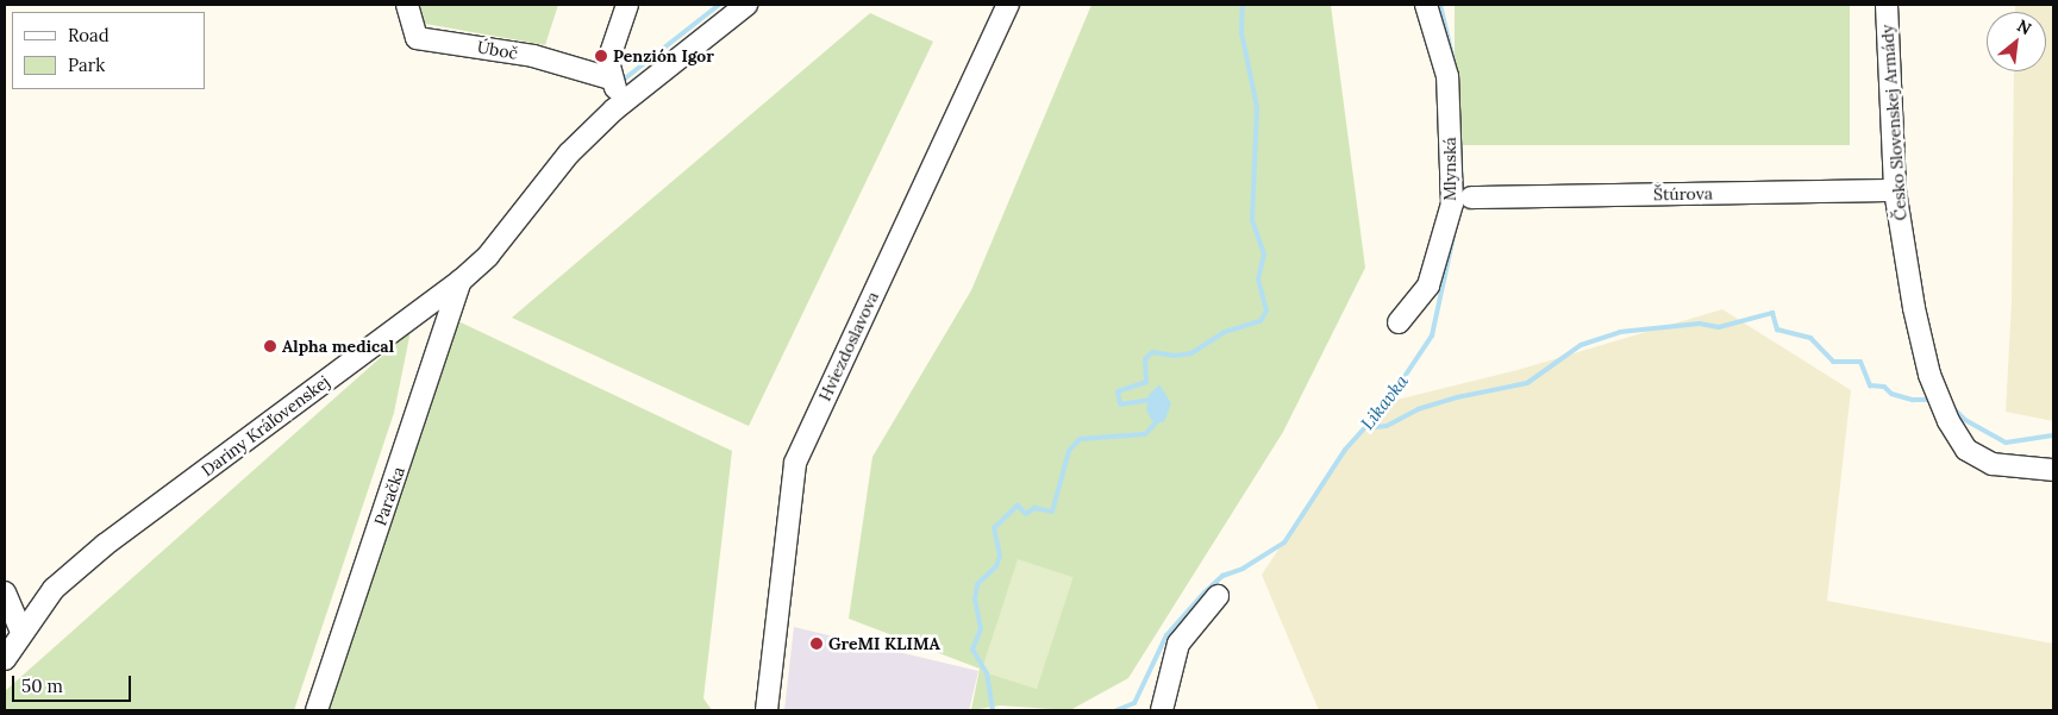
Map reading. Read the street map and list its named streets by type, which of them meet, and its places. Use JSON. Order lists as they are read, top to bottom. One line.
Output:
{"streets":{"street":["Úboč","Česko Slovenskej Armády","Mlynská","Štúrova","Hviezdoslavova","Dariny Kráľovenskej","Paračka"]},"crossings":[["Česko Slovenskej Armády","Štúrova"],["Dariny Kráľovenskej","Paračka"]],"water":["Likavka"],"places":["Penzión Igor","Alpha medical","GreMI KLIMA"],"legend":["Road","Park"],"scale_bar":"50 m","north":"top right"}
